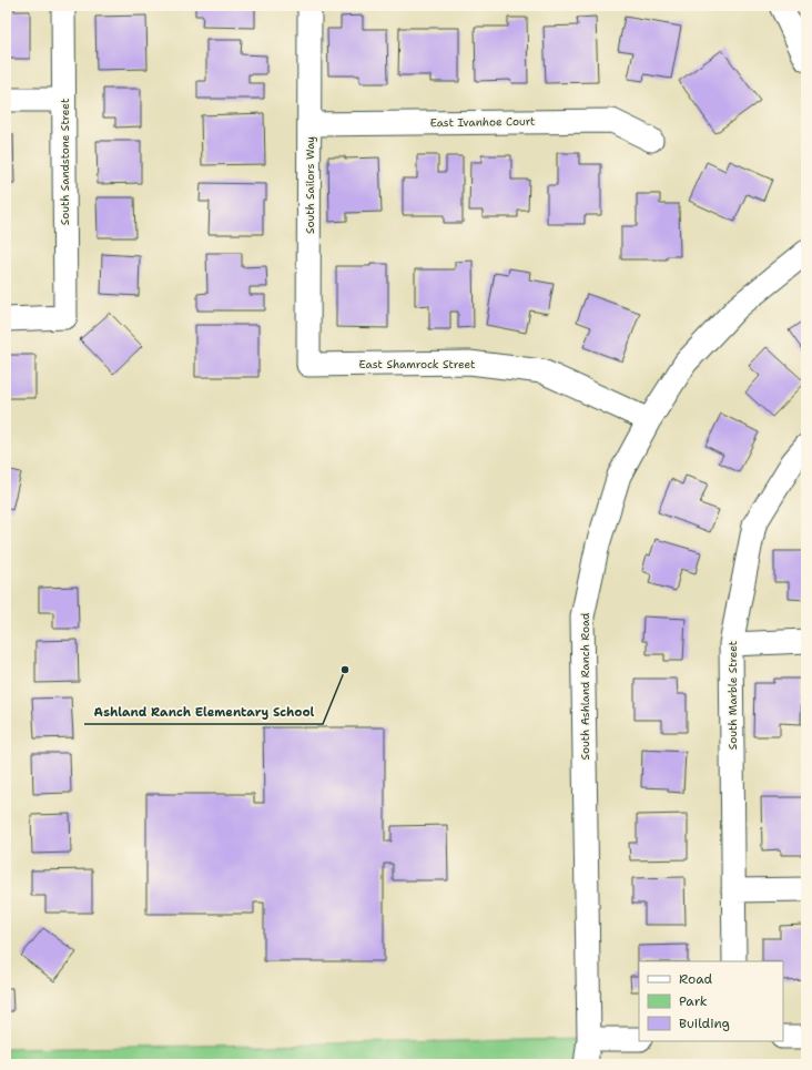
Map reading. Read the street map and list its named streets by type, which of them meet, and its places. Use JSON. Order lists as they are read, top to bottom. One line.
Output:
{"streets":{"street":["East Ivanhoe Court","South Sandstone Street","South Sailors Way","East Shamrock Street","South Ashland Ranch Road","South Marble Street"]},"crossings":[["East Ivanhoe Court","South Sailors Way"],["South Sailors Way","East Shamrock Street"],["East Shamrock Street","South Ashland Ranch Road"]],"places":["Ashland Ranch Elementary School"],"legend":["Road","Park","Building"]}
